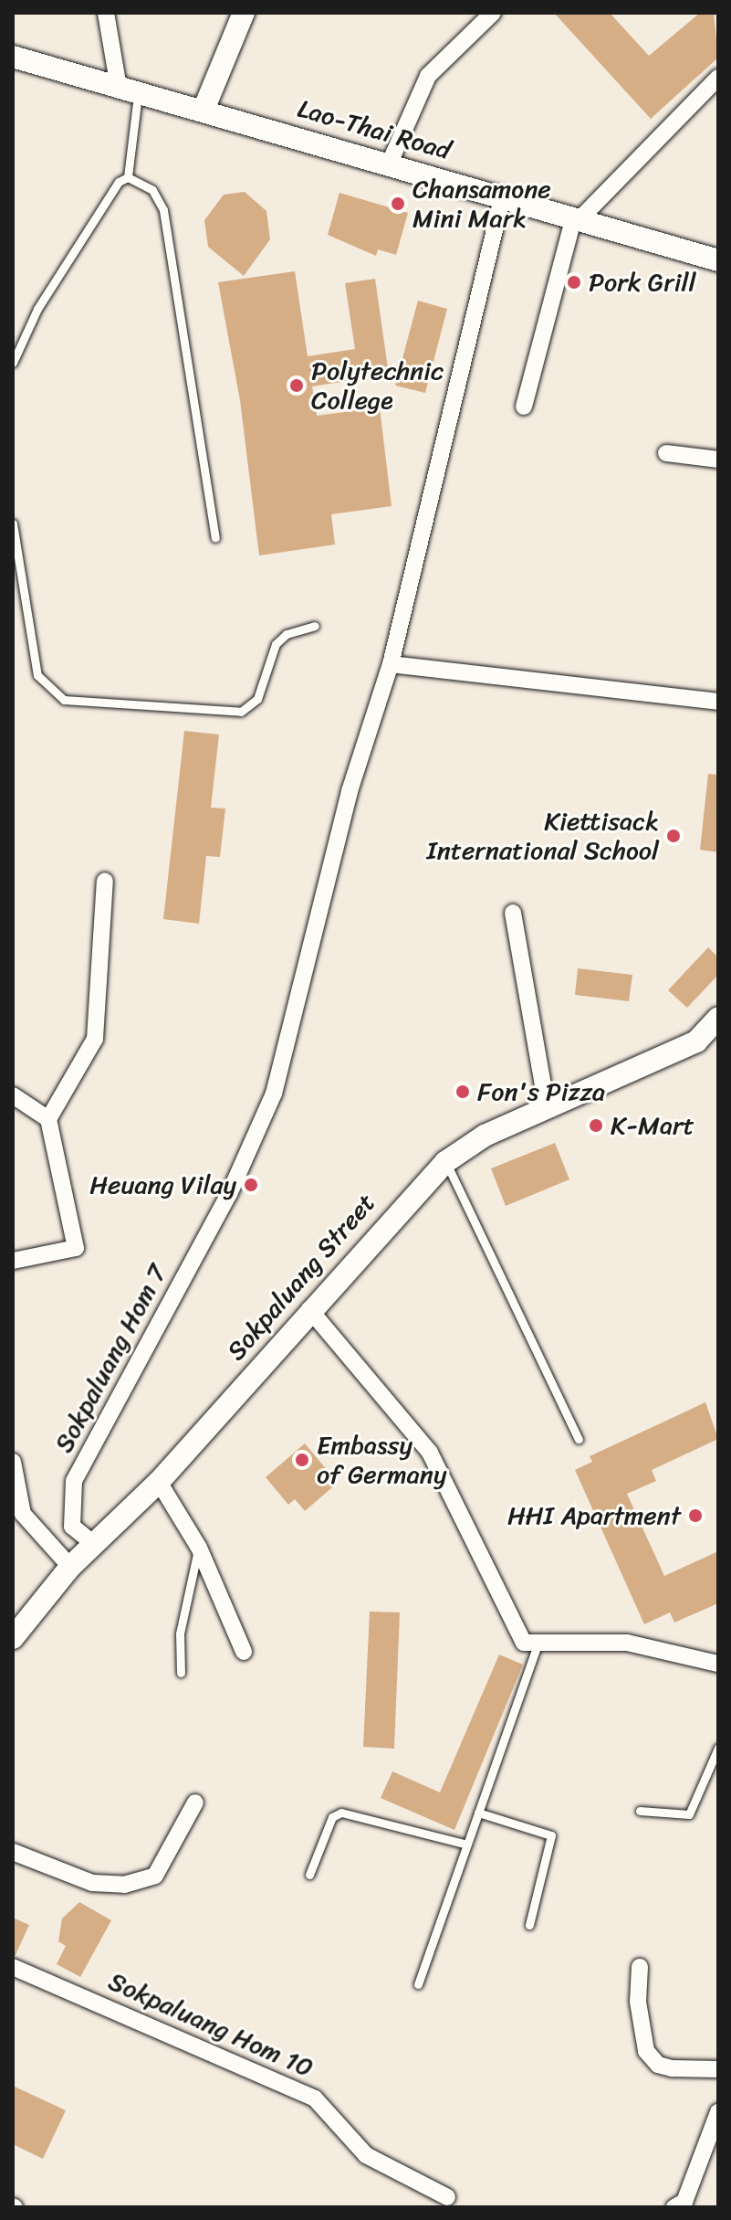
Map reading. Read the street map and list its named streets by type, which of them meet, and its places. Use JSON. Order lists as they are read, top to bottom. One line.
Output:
{"streets":{"street":["Lao-Thai Road","Sokpaluang Street","Sokpaluang Hom 7","Sokpaluang Hom 10"]},"crossings":[["Sokpaluang Street","Sokpaluang Hom 7"]],"places":["Chansamone Mini Mark","Pork Grill","Polytechnic College","Kiettisack International School","Fon's Pizza","K-Mart","Heuang Vilay","Embassy of Germany","HHI Apartment"]}
